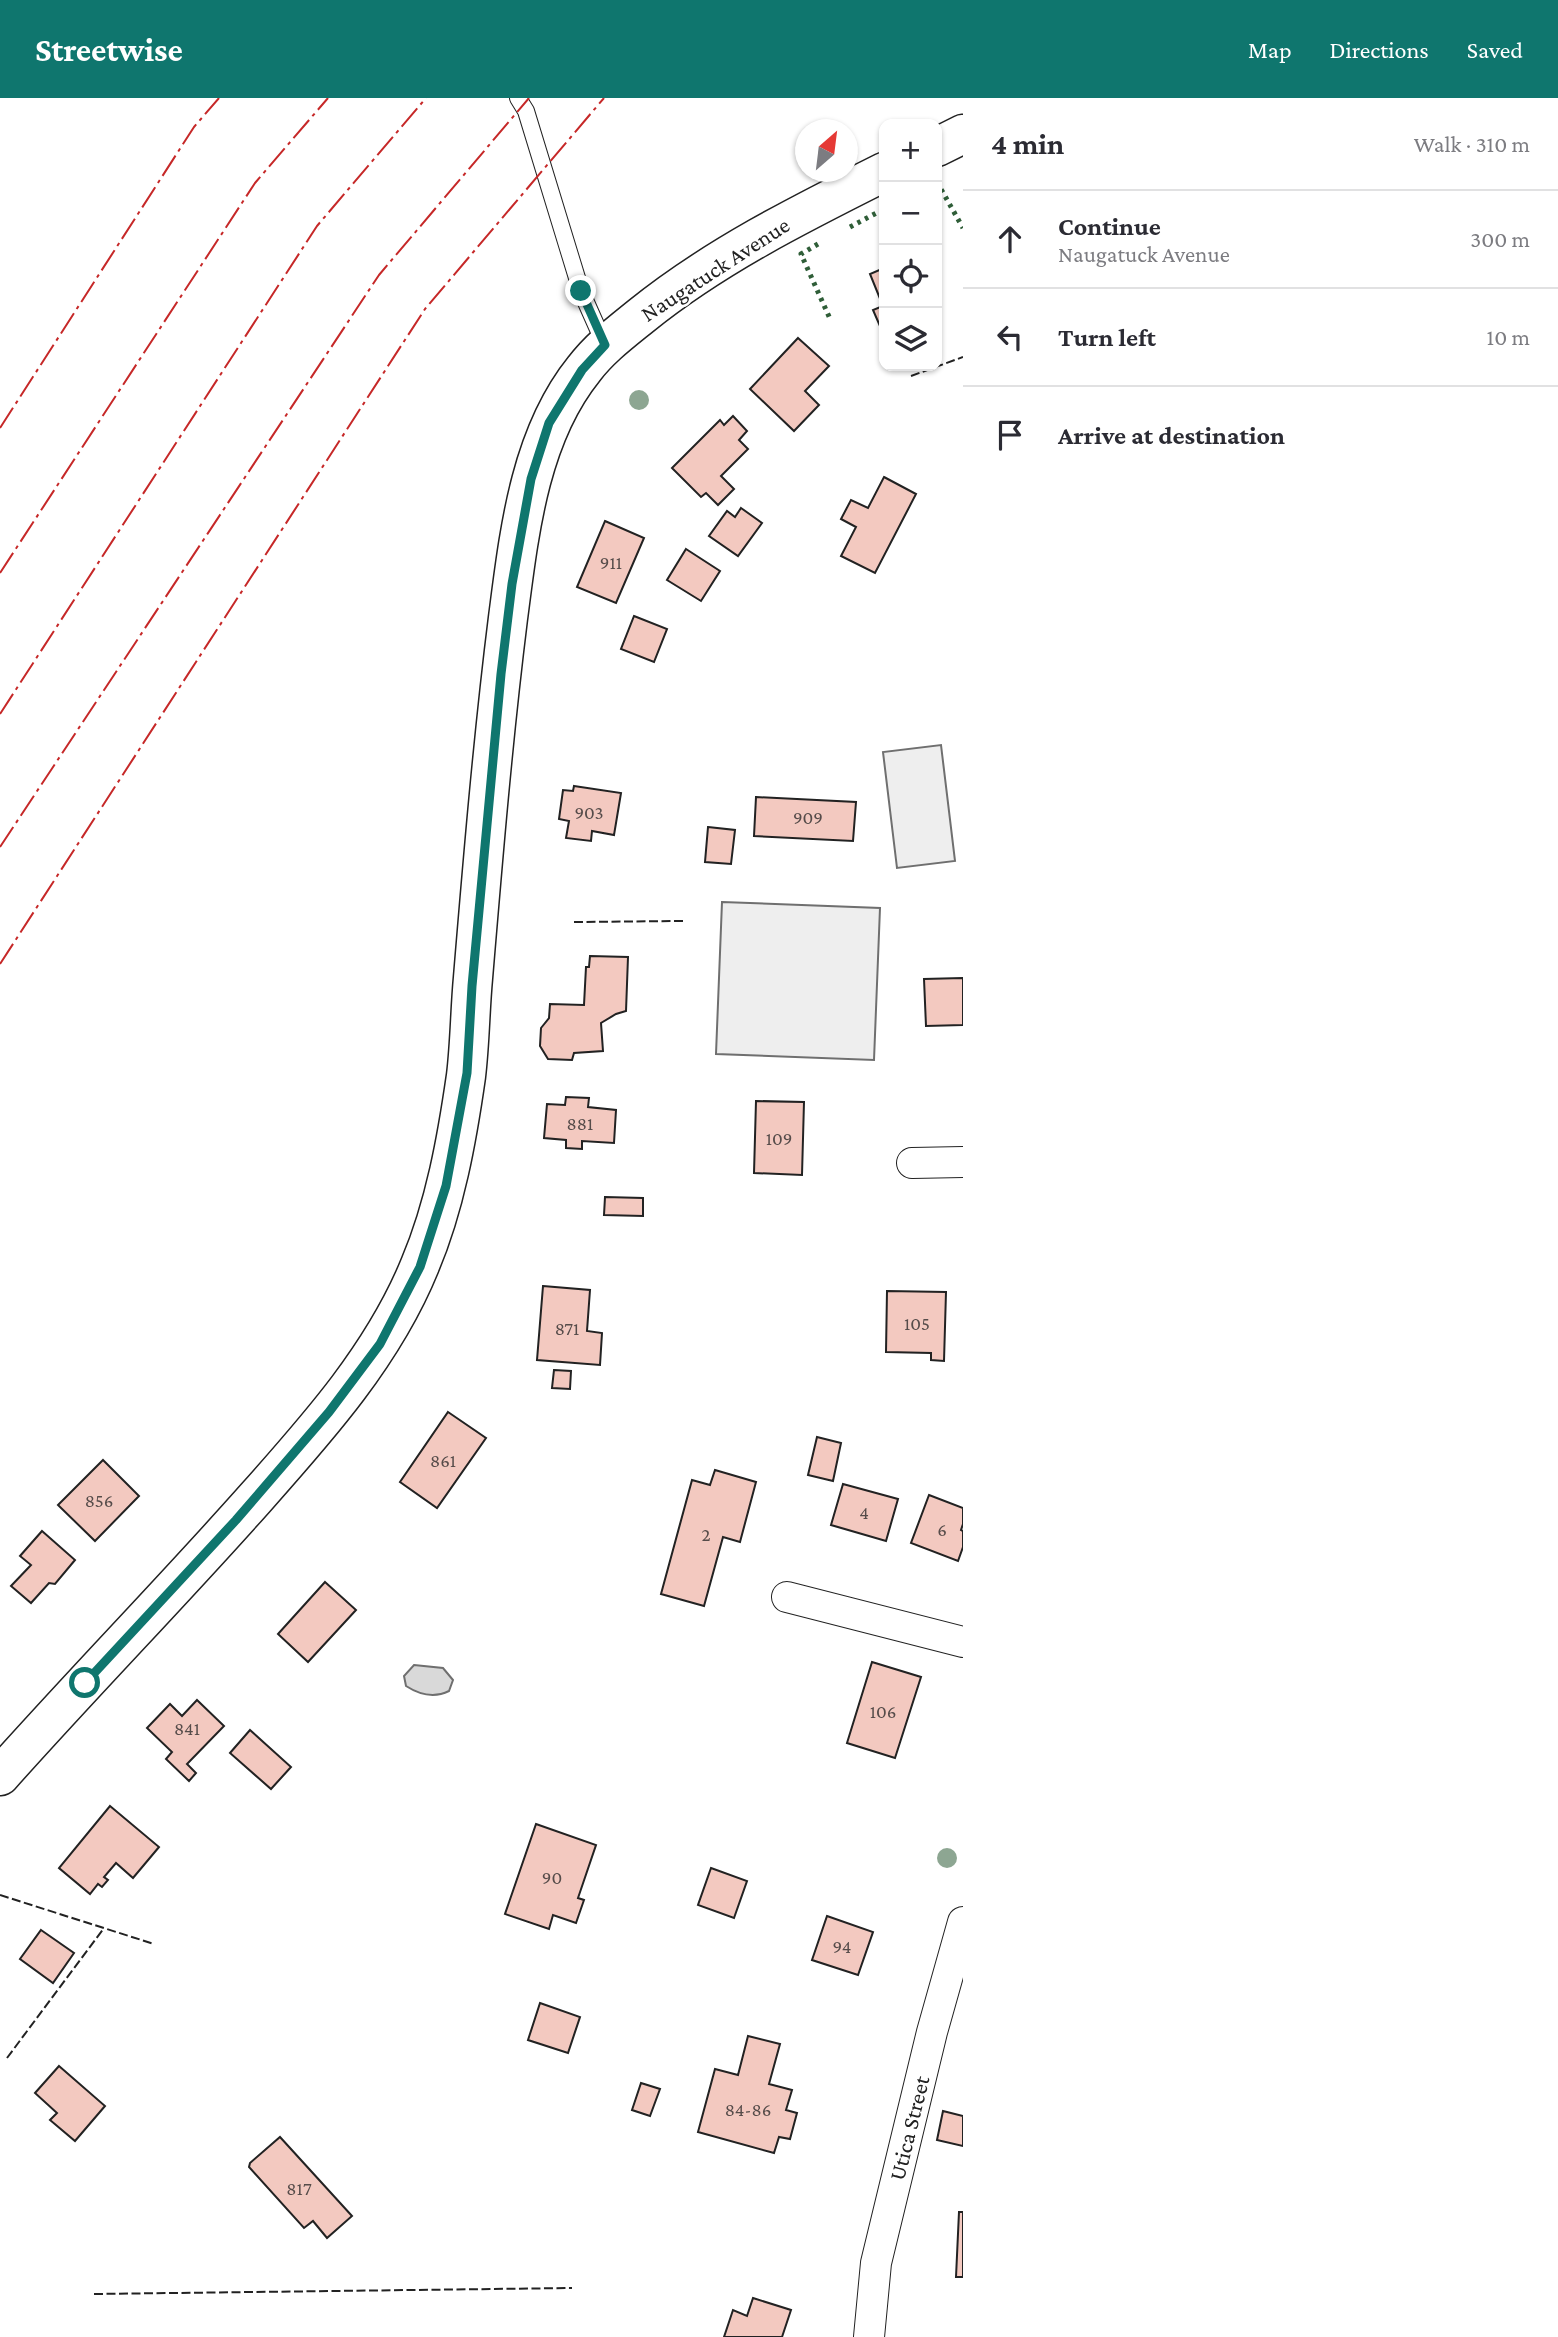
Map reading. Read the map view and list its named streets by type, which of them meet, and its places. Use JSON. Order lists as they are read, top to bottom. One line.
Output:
{"streets":{"main road":["Naugatuck Avenue"],"street":["Utica Street"]},"house_numbers":["911","903","909","881","109","105","871","861","856","4","6","2","106","841","90","94","84-86","817"],"north":"top right","page":{"header":"Streetwise","nav":["Map","Directions","Saved"],"heading":["4 min","Walk · 310 m"],"map_buttons":["+","−"],"list":[["Continue","Naugatuck Avenue","300 m"],["Turn left","10 m"],"Arrive at destination"]}}
